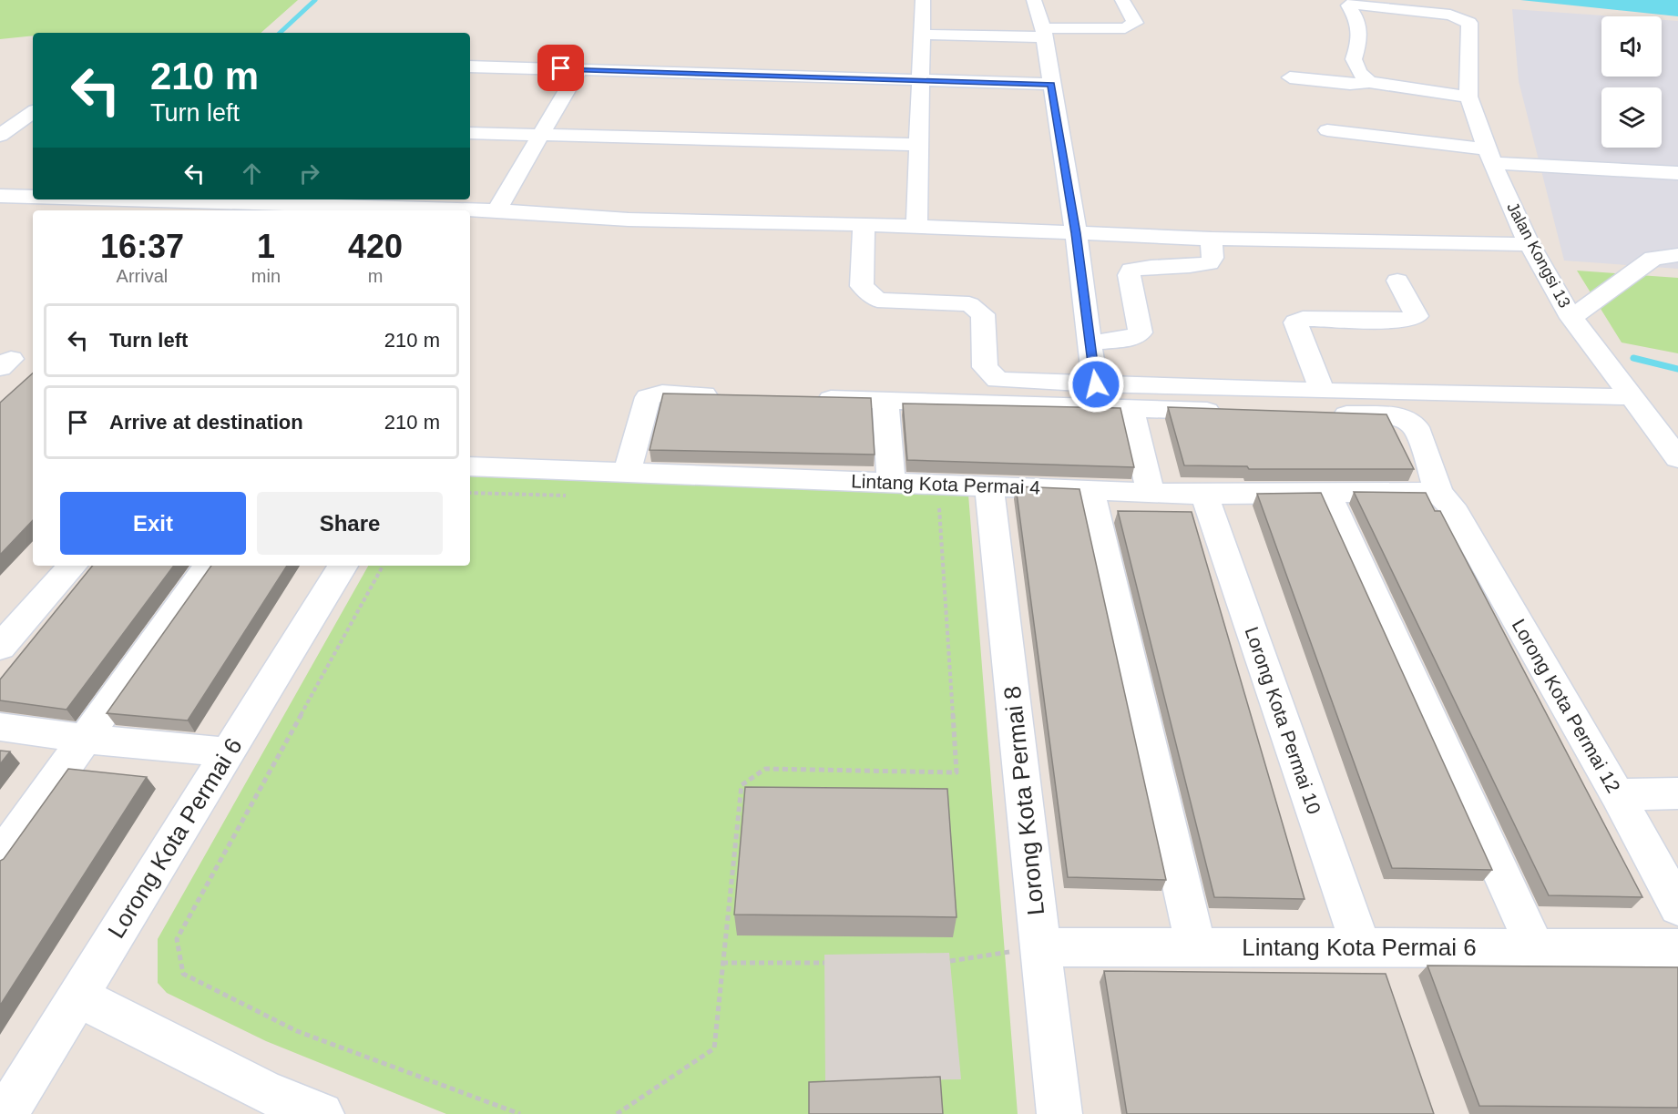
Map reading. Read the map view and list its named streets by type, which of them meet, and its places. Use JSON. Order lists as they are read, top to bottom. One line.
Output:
{"streets":{"street":["Jalan Kongsi 13","Lintang Kota Permai 4","Lorong Kota Permai 12","Lorong Kota Permai 10","Lorong Kota Permai 8","Lorong Kota Permai 6","Lintang Kota Permai 6"]},"crossings":[["Lintang Kota Permai 4","Lorong Kota Permai 12"],["Lintang Kota Permai 4","Lorong Kota Permai 10"],["Lintang Kota Permai 4","Lorong Kota Permai 8"],["Lorong Kota Permai 10","Lintang Kota Permai 6"],["Lorong Kota Permai 8","Lintang Kota Permai 6"]],"page":{"turn":["210 m","Turn left"],"eta":["16:37","Arrival","1","min","420","m"],"list":[{"name":"Turn left","value":"210 m"},{"name":"Arrive at destination","value":"210 m"}],"buttons":["Exit","Share"]}}
